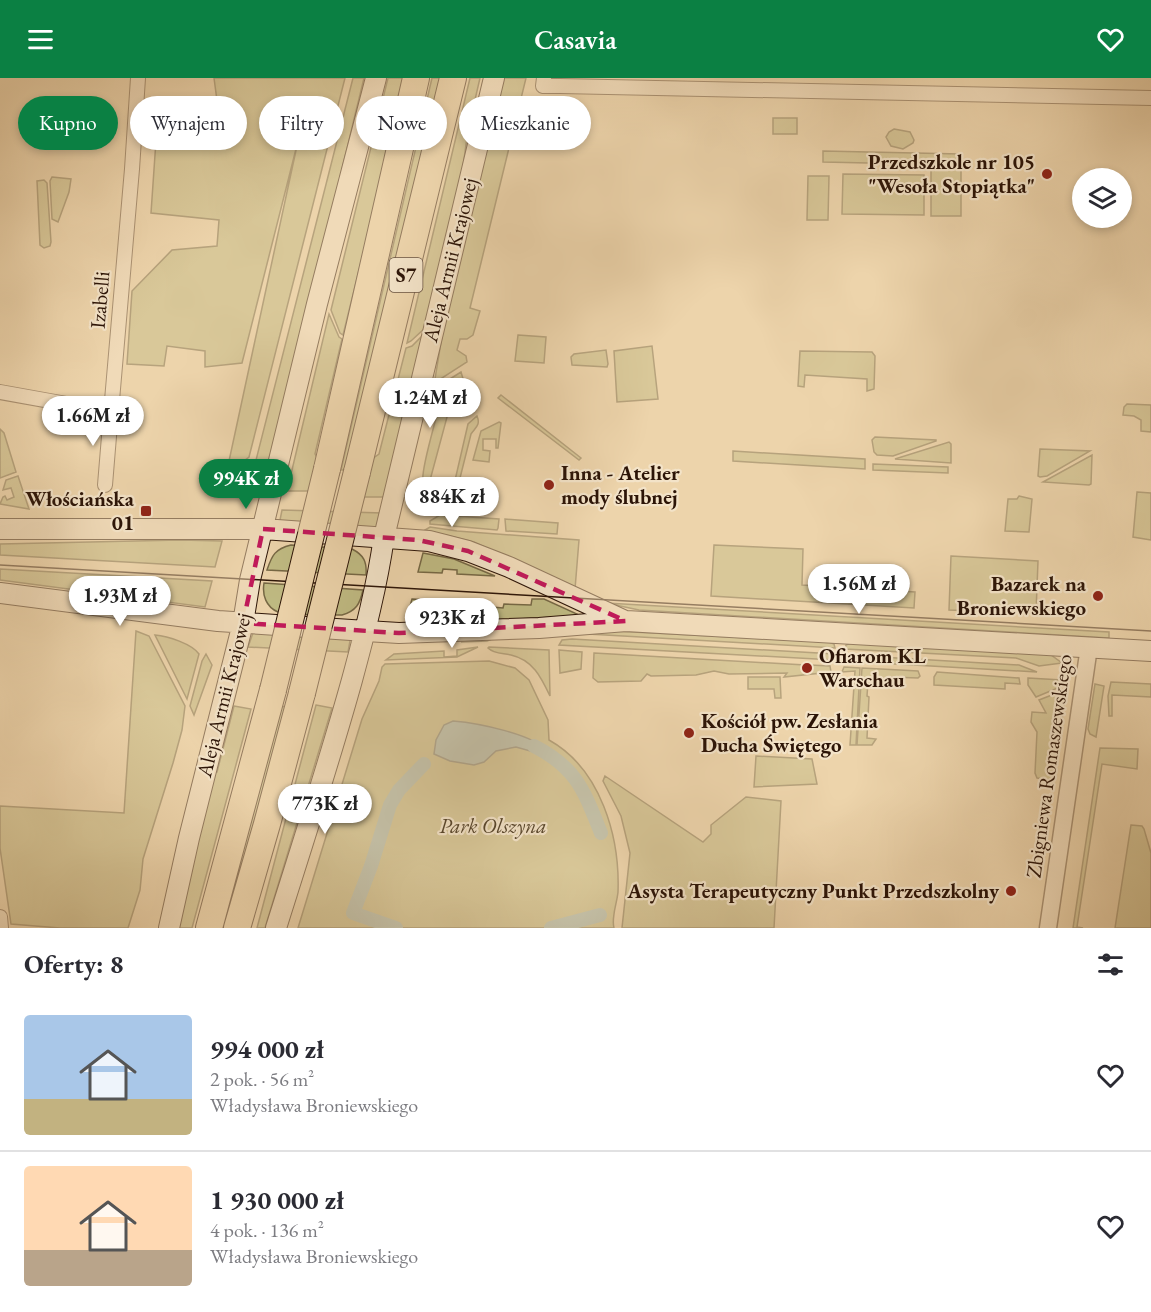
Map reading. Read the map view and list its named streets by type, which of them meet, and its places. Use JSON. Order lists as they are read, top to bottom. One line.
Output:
{"streets":{"highway":["Aleja Armii Krajowej","S7"],"street":["Izabelli","Zbigniewa Romaszewskiego"]},"parks":["Park Olszyna"],"places":{"other":["Przedszkole nr 105 \"Wesoła Stopiątka\"","Inna - Atelier mody ślubnej","Bazarek na Broniewskiego","Ofiarom KL Warschau","Kościół pw. Zesłania Ducha Świętego","Asysta Terapeutyczny Punkt Przedszkolny"],"transit":["Włościańska 01"]},"page":{"header":"Casavia","chip":["Kupno","Wynajem","Filtry","Nowe","Mieszkanie"],"price":["1.24M zł","1.66M zł","994K zł","884K zł","1.56M zł","1.93M zł","923K zł","773K zł"],"heading":"Oferty: 8","list":[{"name":"994 000 zł","note":"2 pok. · 56 m² · Władysława Broniewskiego"},{"name":"1 930 000 zł","note":"4 pok. · 136 m² · Władysława Broniewskiego"}]}}
